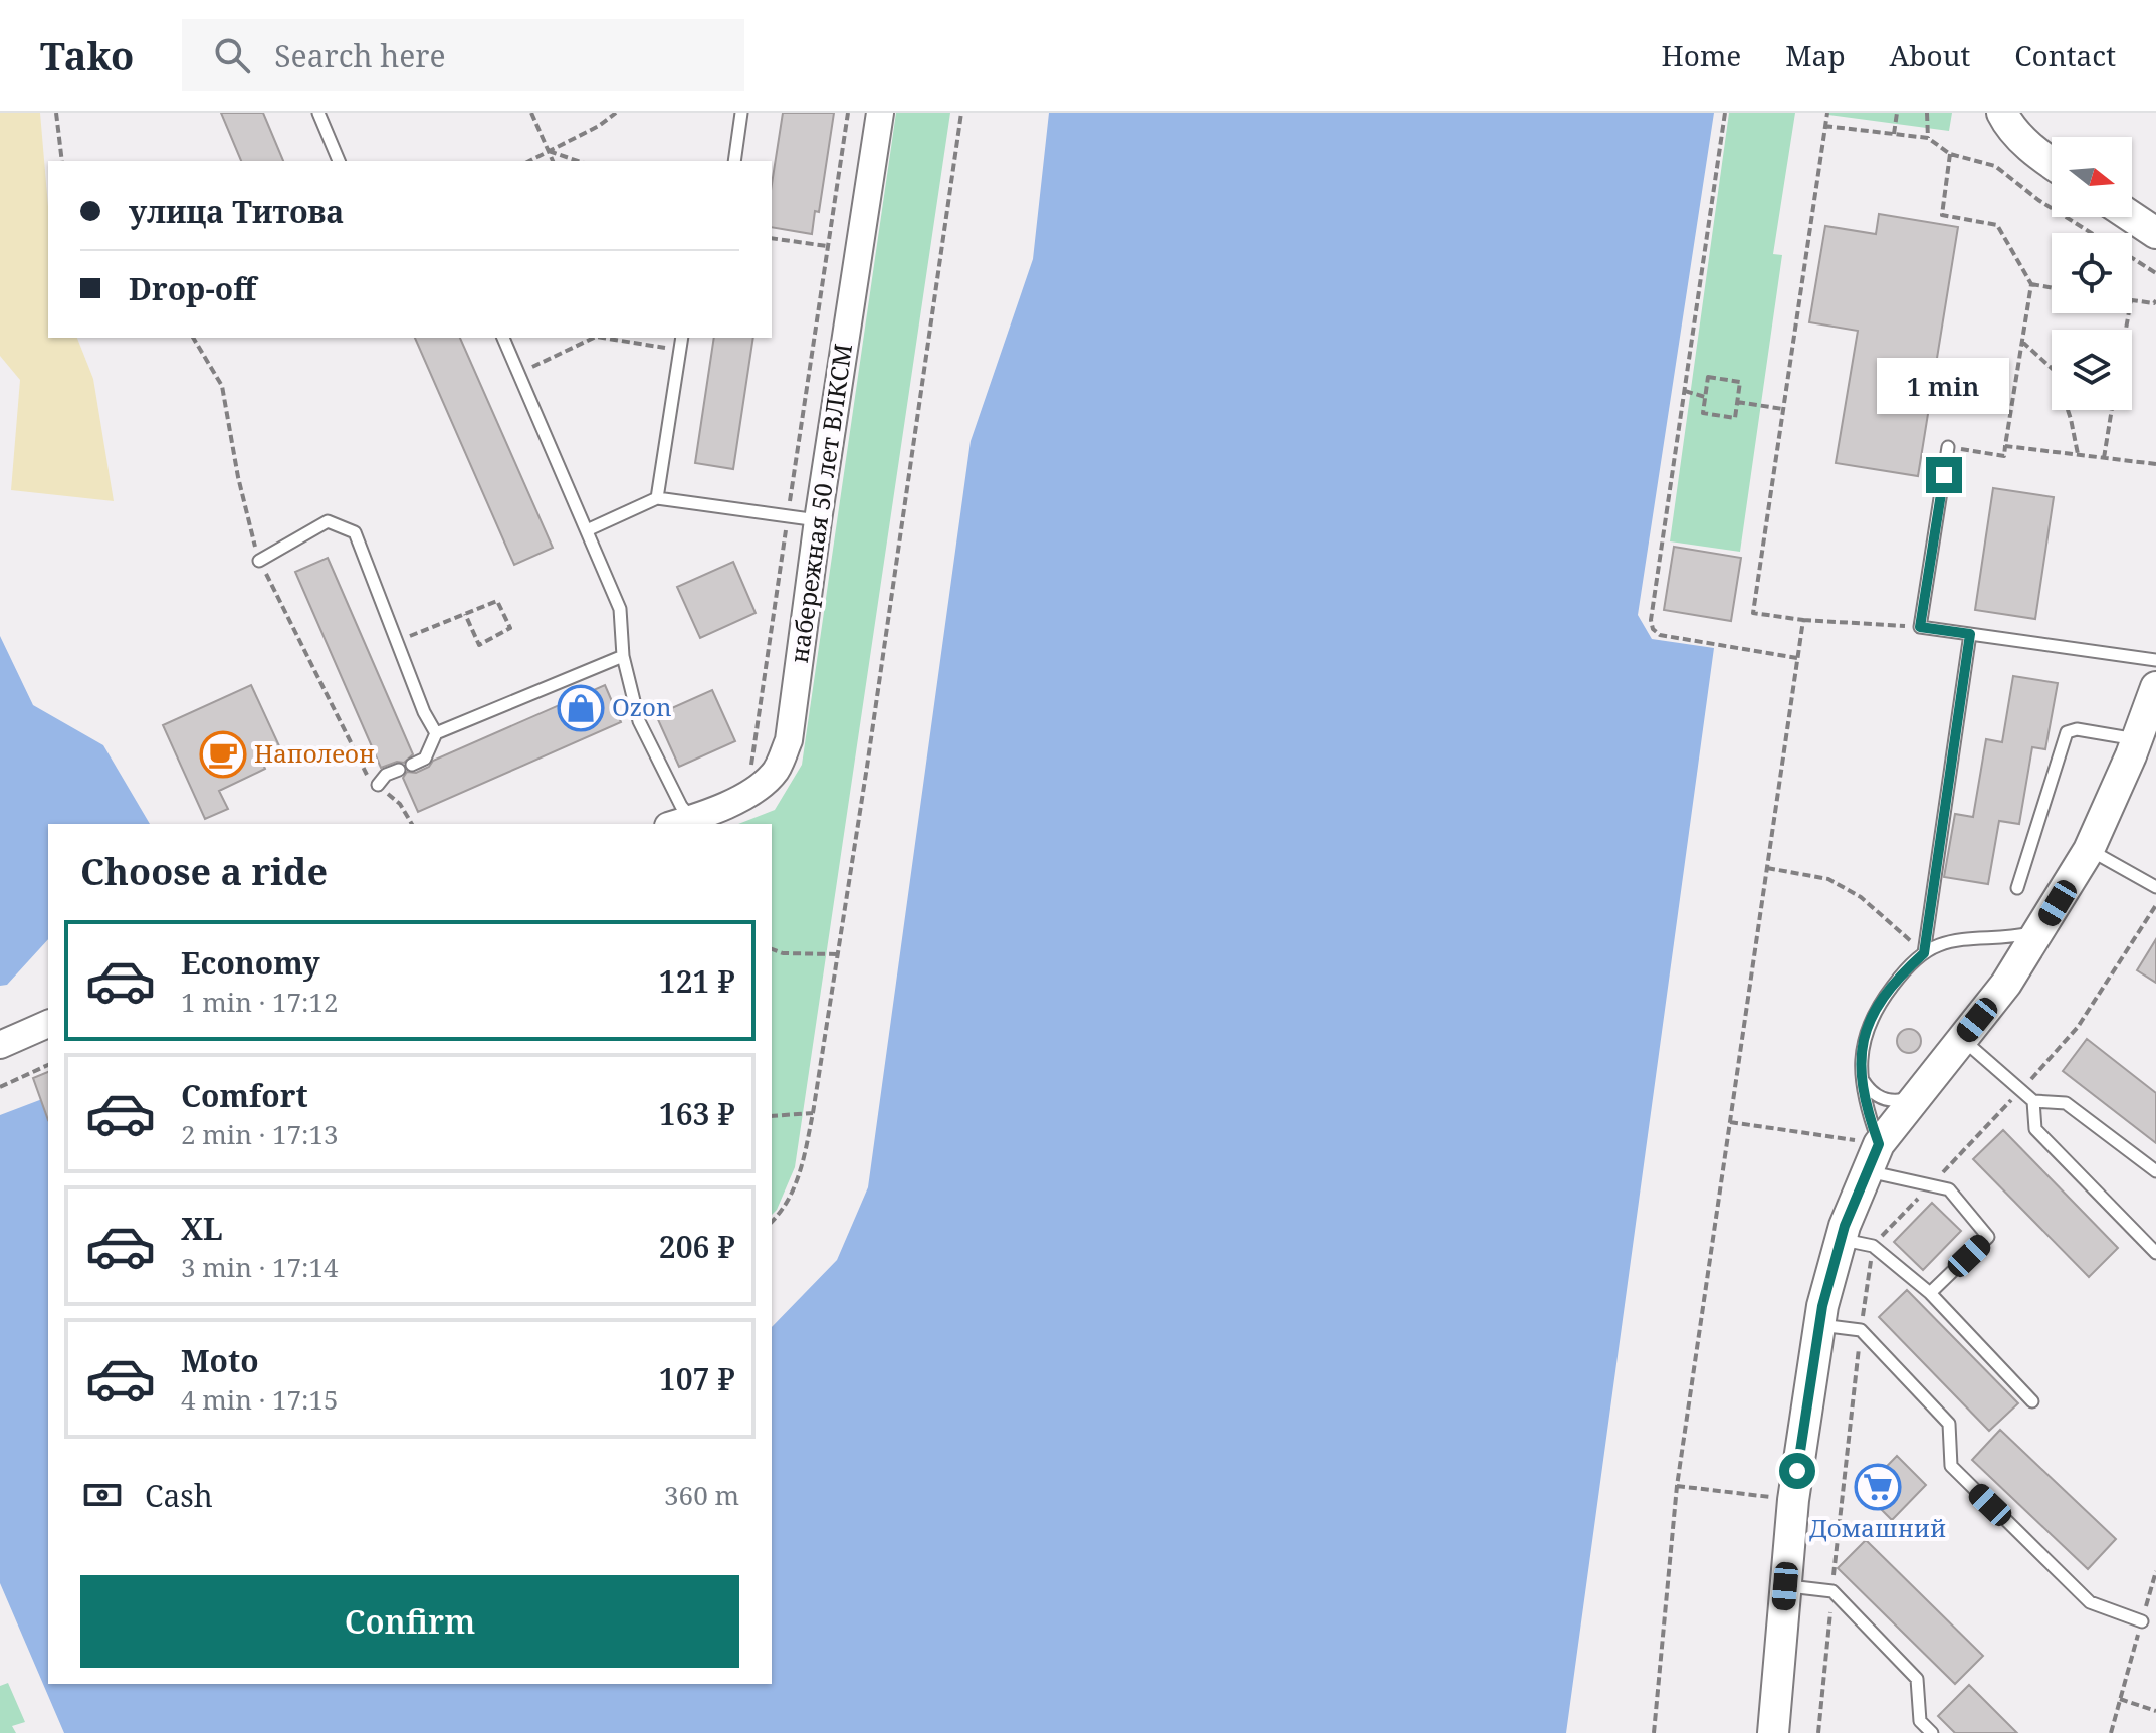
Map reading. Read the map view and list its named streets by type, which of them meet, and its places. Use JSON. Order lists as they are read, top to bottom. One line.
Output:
{"streets":{"street":["набережная 50 лет ВЛКСМ"]},"places":{"shop":["Ozon"],"cafe":["Наполеон"],"supermarket":["Домашний"]},"north":"right","page":{"header":"Tako","search":"Search here","nav":["Home","Map","About","Contact"],"banner":["улица Титова","Drop-off"],"bubble":"1 min","heading":"Choose a ride","list":[{"name":"Economy","note":"1 min · 17:12","value":"121 ₽"},{"name":"Comfort","note":"2 min · 17:13","value":"163 ₽"},{"name":"XL","note":"3 min · 17:14","value":"206 ₽"},{"name":"Moto","note":"4 min · 17:15","value":"107 ₽"}],"pay":["Cash","360 m"],"buttons":"Confirm"}}
